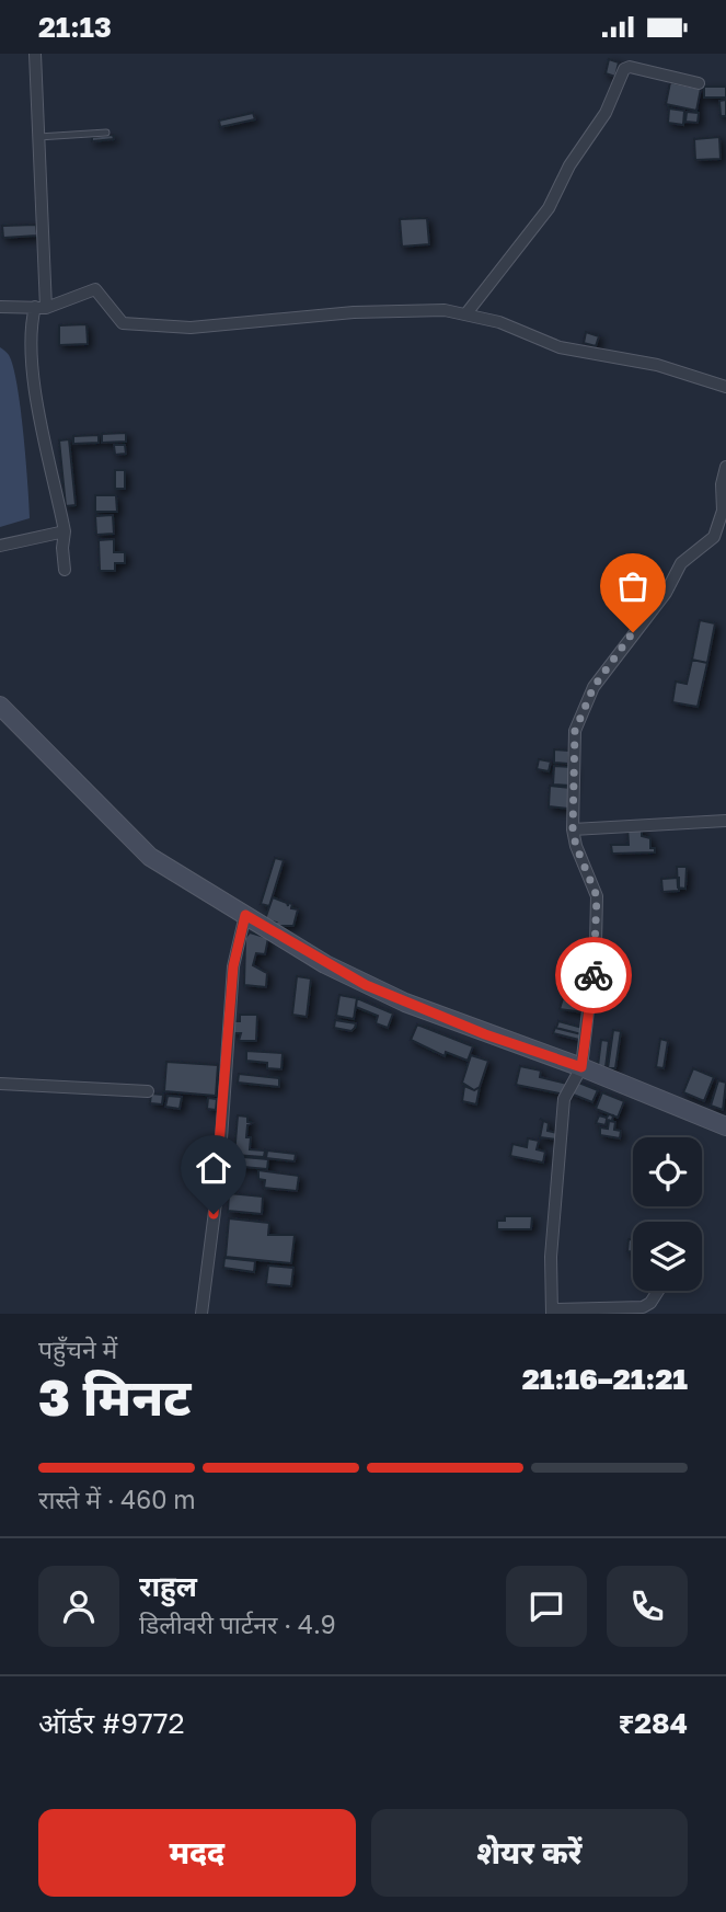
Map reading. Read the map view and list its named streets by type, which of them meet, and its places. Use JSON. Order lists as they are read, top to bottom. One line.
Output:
{"page":{"status":"21:13","heading":["3 मिनट","पहुँचने में","21:16–21:21"],"panel":["राहुल","डिलीवरी पार्टनर · 4.9","ऑर्डर #9772","₹284"],"bar":"रास्ते में · 460 m","buttons":["मदद","शेयर करें"]}}
